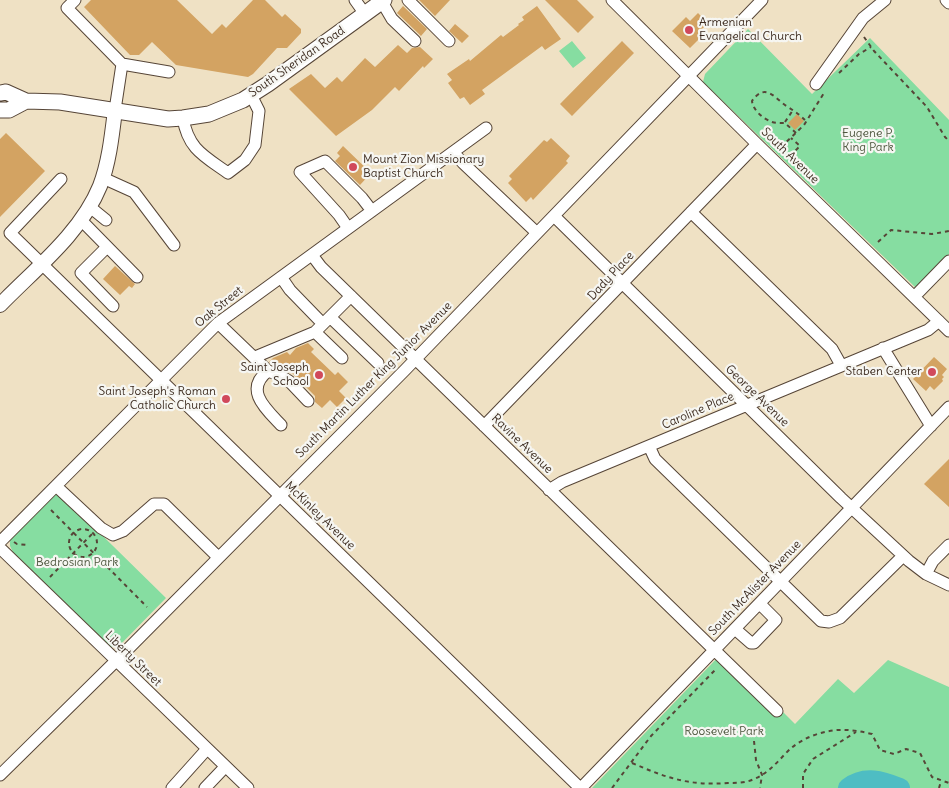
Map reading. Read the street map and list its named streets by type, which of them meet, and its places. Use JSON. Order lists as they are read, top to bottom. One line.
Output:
{"streets":{"highway":["South Sheridan Road"],"street":["South Avenue","Dady Place","Oak Street","South Martin Luther King Junior Avenue","George Avenue","Caroline Place","Ravine Avenue","McKinley Avenue","South McAlister Avenue","Liberty Street"]},"crossings":[["South Avenue","Dady Place"],["South Avenue","South Martin Luther King Junior Avenue"],["South Avenue","Caroline Place"],["Dady Place","George Avenue"],["Dady Place","Ravine Avenue"],["Oak Street","Ravine Avenue"],["Oak Street","McKinley Avenue"],["South Martin Luther King Junior Avenue","George Avenue"],["South Martin Luther King Junior Avenue","Ravine Avenue"],["South Martin Luther King Junior Avenue","McKinley Avenue"],["South Martin Luther King Junior Avenue","Liberty Street"],["George Avenue","Caroline Place"],["George Avenue","South McAlister Avenue"],["Caroline Place","Ravine Avenue"],["Ravine Avenue","South McAlister Avenue"],["McKinley Avenue","South McAlister Avenue"]],"parks":["Eugene P. King Park","Bedrosian Park","Roosevelt Park"],"places":["Armenian Evangelical Church","Mount Zion Missionary Baptist Church","Staben Center","Saint Joseph School","Saint Joseph's Roman Catholic Church"]}
